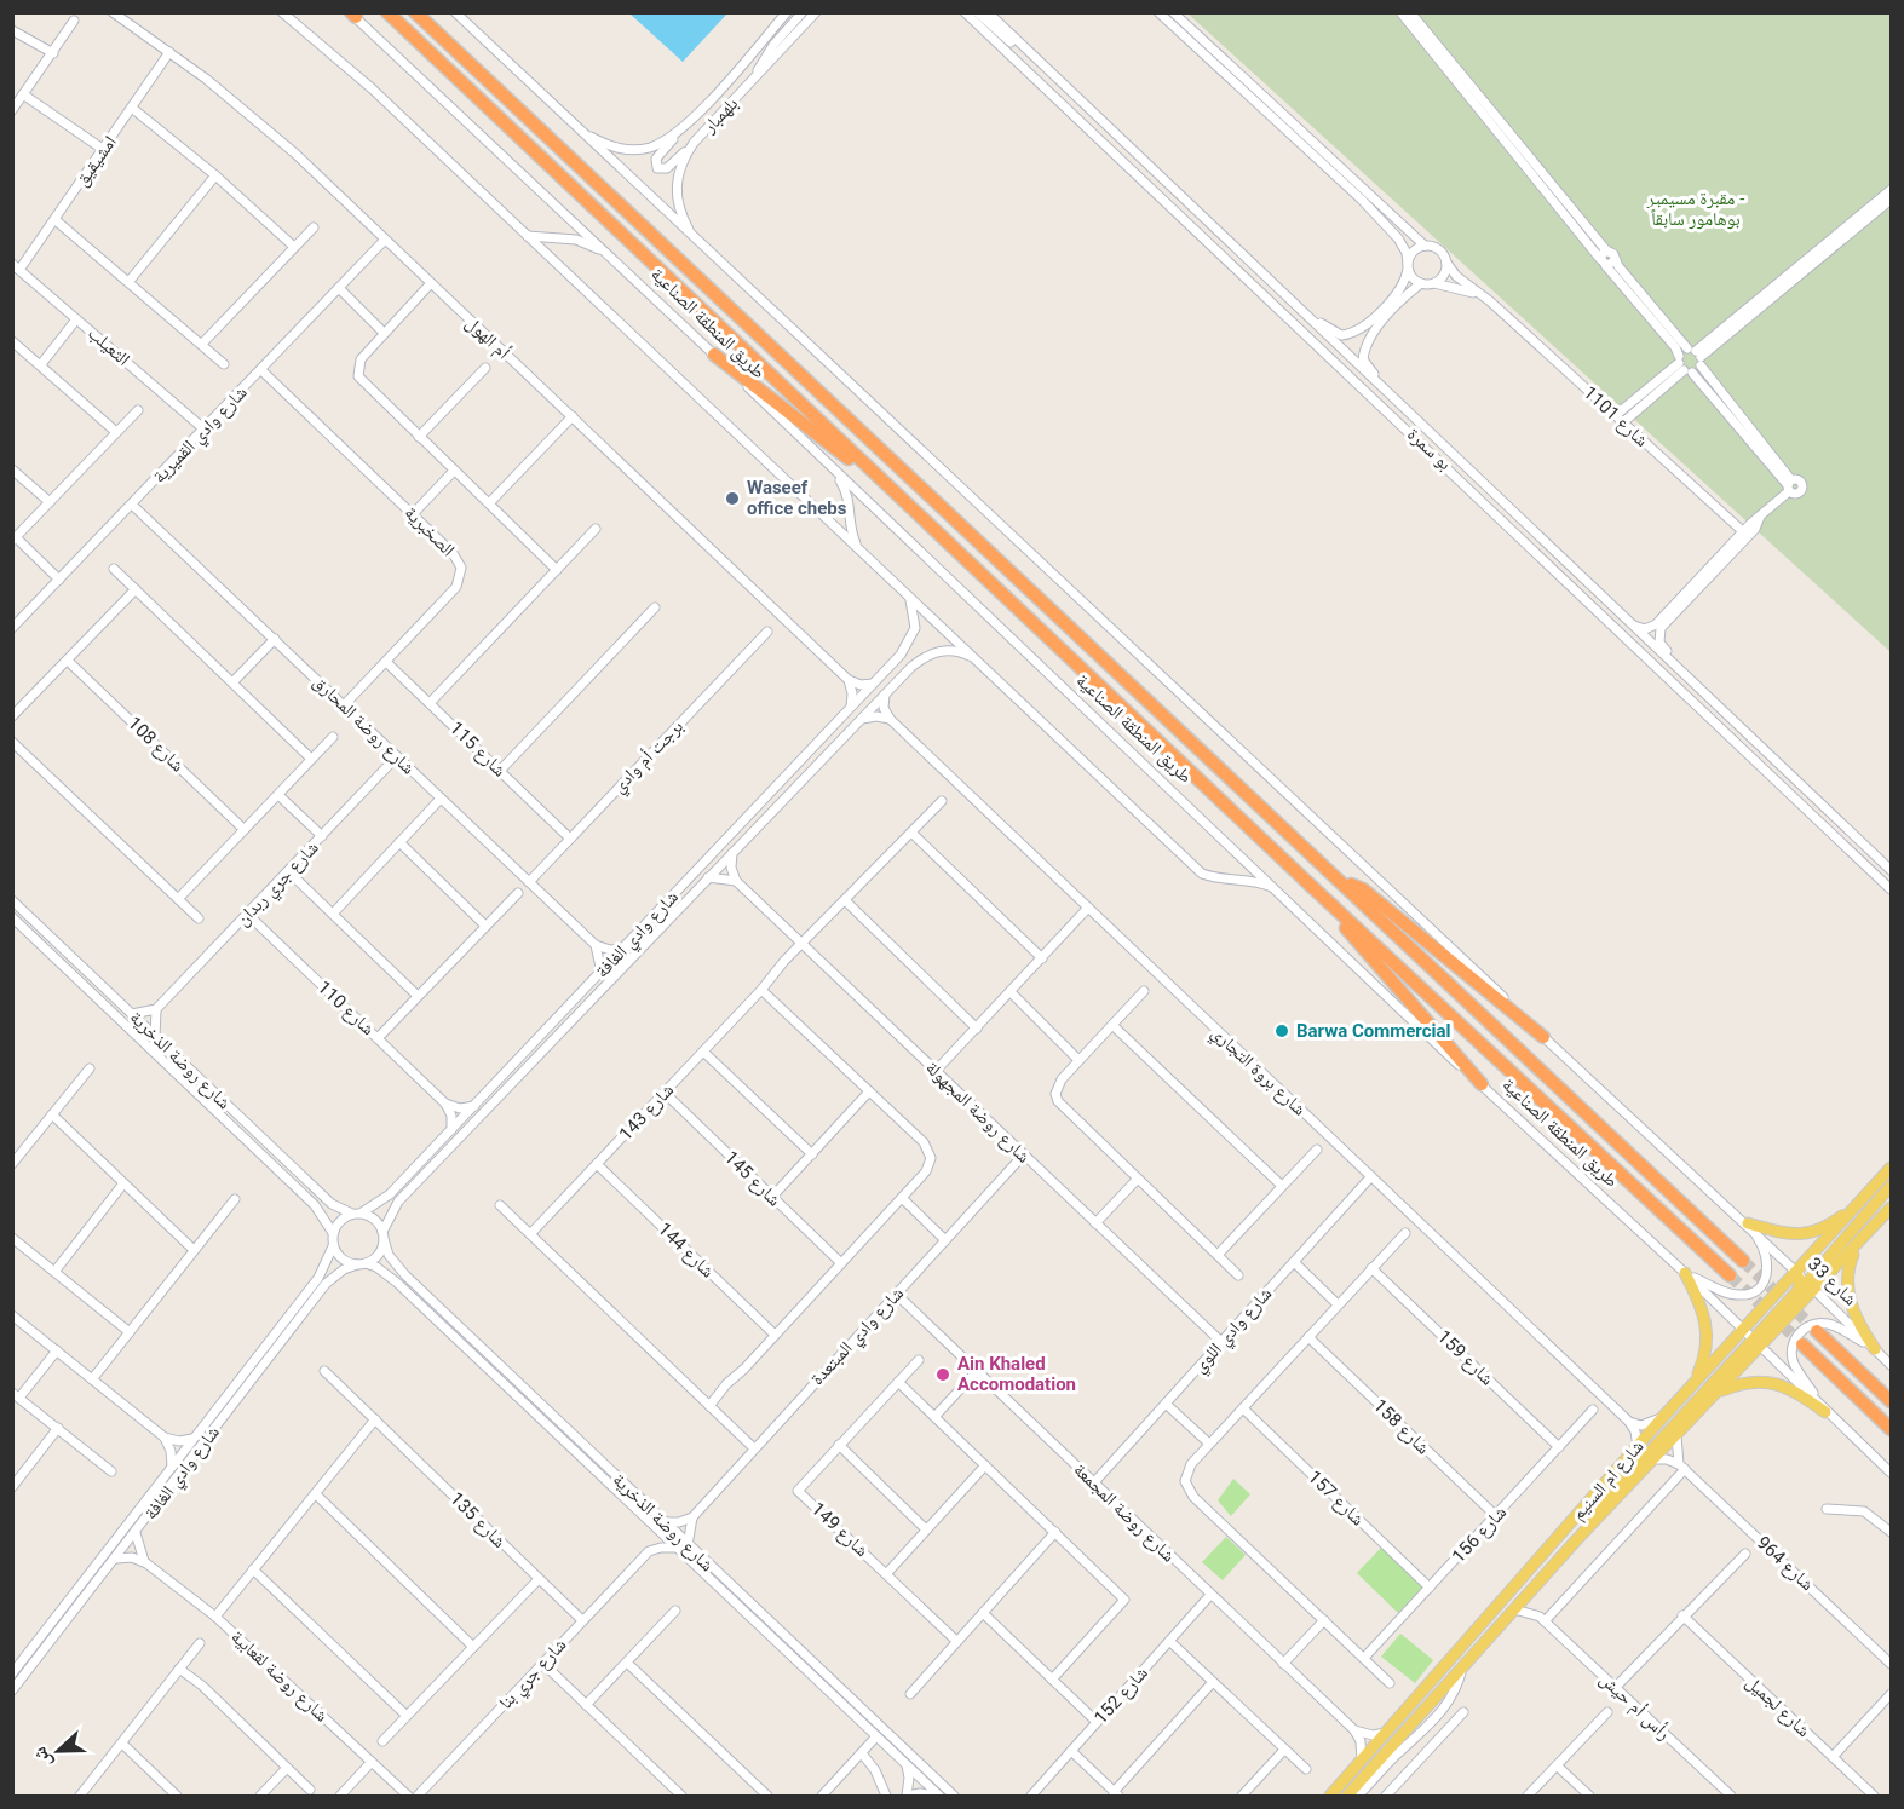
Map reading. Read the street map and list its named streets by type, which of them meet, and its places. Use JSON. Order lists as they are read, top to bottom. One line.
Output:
{"streets":{"highway":["طريق المنطقة الصناعية"],"main road":["شارع ام السنيم"],"street":["بلهمبار","امشيقيق","أم الهول","الثعيلب","شارع 1101","شارع وادي القميرية","بو سمرة","الصخبرية","شارع روضة المحارق","شارع 108","شارع 115","برجت أم وادي","شارع جري ربدان","شارع وادي الغافة","شارع 110","شارع روضة الذخرية","شارع بروة التجاري","شارع 143","شارع روضة المجهولة","شارع 145","شارع 144","شارع 33","شارع وادي اللوي","شارع وادي المبتعدة","شارع 159","شارع 158","شارع 157","شارع روضة المجمعة","شارع 135","شارع 149","شارع 156","شارع 964","شارع جري بنا","شارع روضة لقعابية","شارع 152","رأس أم حيش","شارع لجميل"]},"crossings":[["امشيقيق","أم الهول"],["امشيقيق","الثعيلب"],["طريق المنطقة الصناعية","شارع ام السنيم"],["أم الهول","شارع وادي القميرية"],["الثعيلب","شارع وادي القميرية"],["شارع وادي القميرية","الصخبرية"],["شارع وادي القميرية","شارع روضة المحارق"],["الصخبرية","شارع روضة المحارق"],["الصخبرية","شارع 115"],["شارع روضة المحارق","برجت أم وادي"],["شارع روضة المحارق","شارع جري ربدان"],["شارع 115","برجت أم وادي"],["شارع جري ربدان","شارع 110"],["شارع وادي الغافة","شارع روضة الذخرية"],["شارع وادي الغافة","شارع روضة لقعابية"],["شارع بروة التجاري","شارع وادي اللوي"],["شارع بروة التجاري","شارع ام السنيم"],["شارع 143","شارع روضة المجهولة"],["شارع 143","شارع 145"],["شارع 143","شارع 144"],["شارع روضة المجهولة","شارع وادي اللوي"],["شارع روضة المجهولة","شارع وادي المبتعدة"],["شارع 33","شارع ام السنيم"],["شارع وادي اللوي","شارع روضة المجمعة"],["شارع وادي المبتعدة","شارع روضة المجمعة"],["شارع 159","شارع 156"],["شارع 158","شارع 156"],["شارع ام السنيم","رأس أم حيش"],["شارع 157","شارع 156"],["شارع روضة المجمعة","شارع 152"],["شارع 135","شارع جري بنا"]],"parks":["مقبرة مسيمير - بوهامور سابقاً"],"places":["Waseef office chebs","Barwa Commercial","Ain Khaled Accomodation"],"north":"left"}
